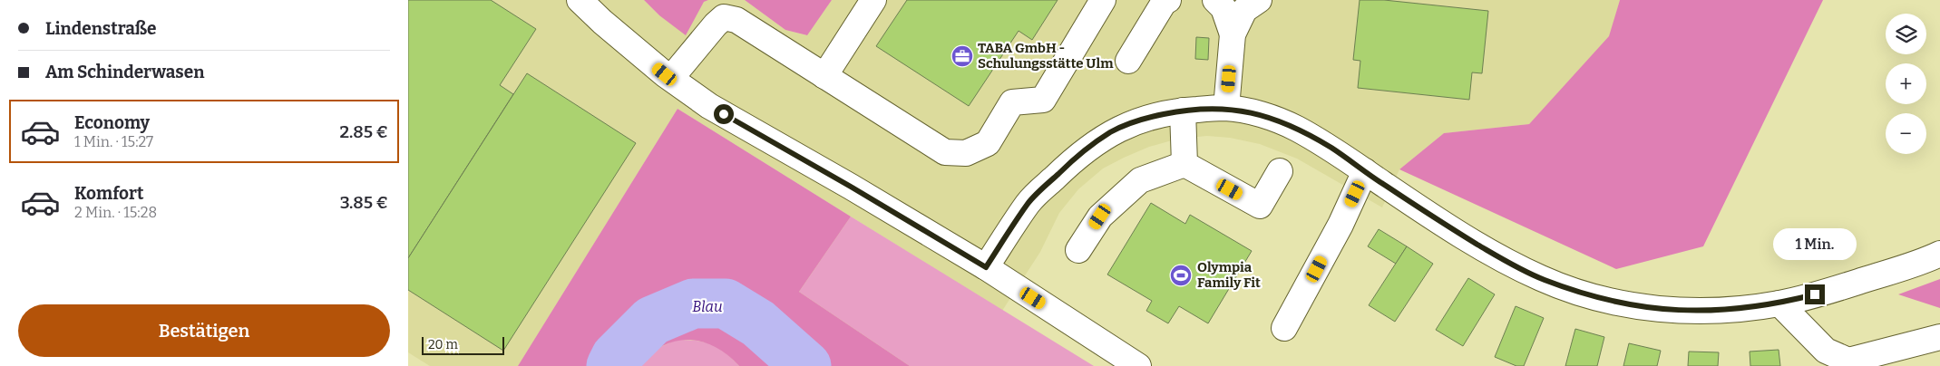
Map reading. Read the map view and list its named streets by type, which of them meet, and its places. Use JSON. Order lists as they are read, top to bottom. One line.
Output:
{"water":["Blau"],"places":{"office":["TABA GmbH - Schulungsstätte Ulm"],"sports":["Olympia Family Fit"]},"scale_bar":"20 m","page":{"banner":["Lindenstraße","Am Schinderwasen"],"map_buttons":["+","−"],"list":[{"name":"Economy","note":"1 Min. · 15:27","value":"2.85 €"},{"name":"Komfort","note":"2 Min. · 15:28","value":"3.85 €"}],"bubble":"1 Min.","buttons":"Bestätigen","scale":"20 m"}}
